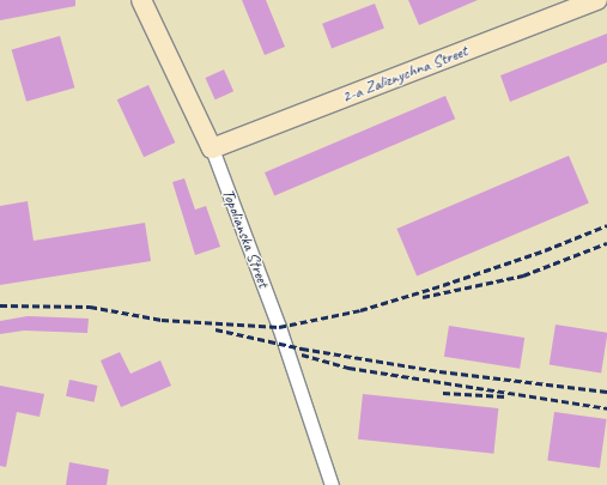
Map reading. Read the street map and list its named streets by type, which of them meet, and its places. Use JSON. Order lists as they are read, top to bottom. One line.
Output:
{"streets":{"street":["2-a Zaliznychna Street","Topolianska Street"]},"crossings":[["2-a Zaliznychna Street","Topolianska Street"]]}
